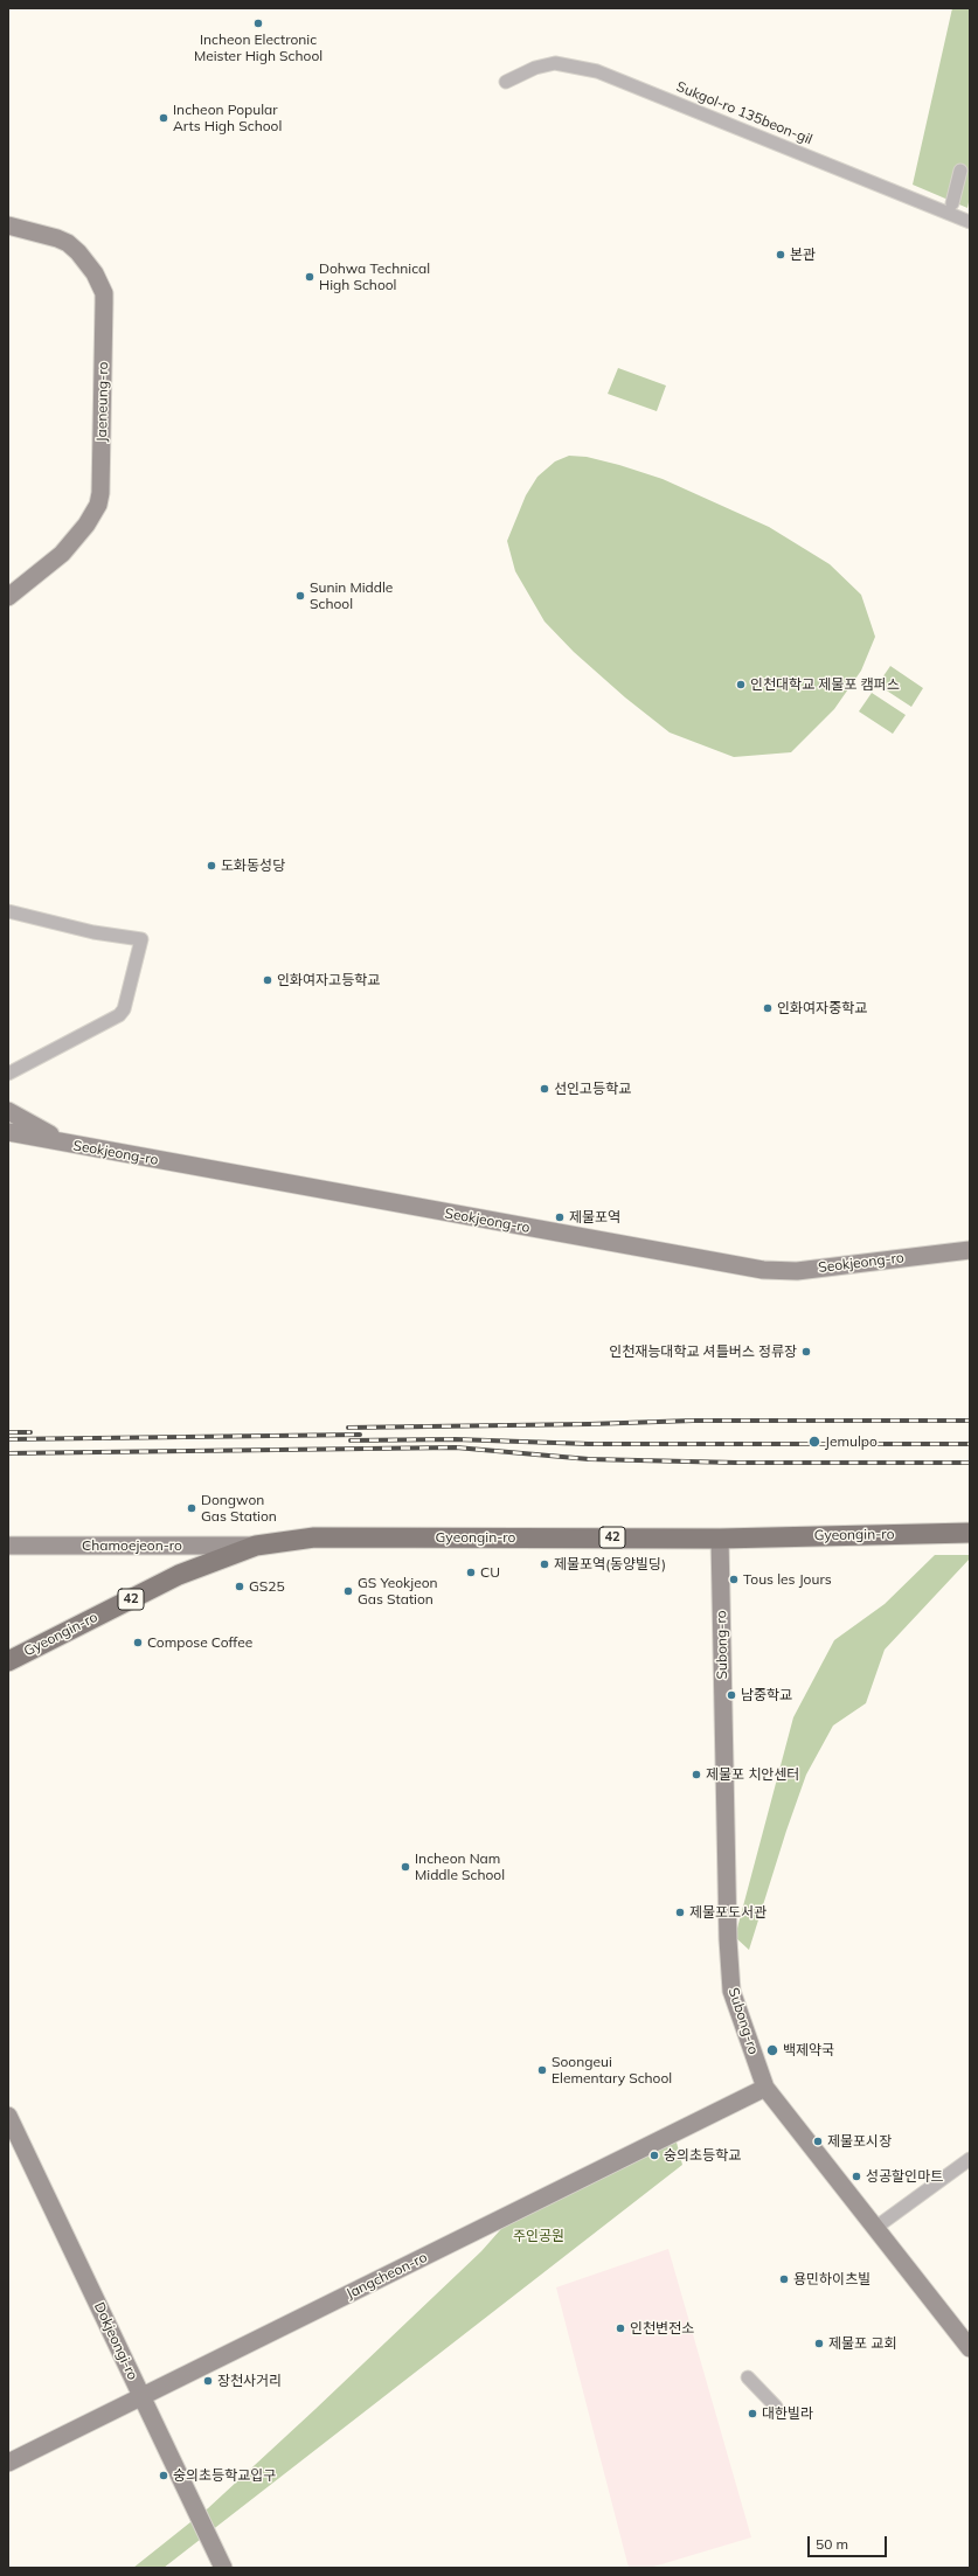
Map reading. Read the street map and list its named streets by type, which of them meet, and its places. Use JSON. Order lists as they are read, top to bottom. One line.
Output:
{"streets":{"main road":["Gyeongin-ro","42"],"street":["Sukgol-ro 135beon-gil","Jaeneung-ro","Seokjeong-ro","Chamoejeon-ro","Subong-ro","Jangcheon-ro","Dokjeongi-ro"]},"crossings":[["Gyeongin-ro","Chamoejeon-ro"],["Gyeongin-ro","Subong-ro"],["Subong-ro","Jangcheon-ro"],["Jangcheon-ro","Dokjeongi-ro"]],"parks":["주인공원"],"places":["Incheon Electronic Meister High School","Incheon Popular Arts High School","본관","Dohwa Technical High School","Sunin Middle School","인천대학교 제물포 캠퍼스","도화동성당","인화여자고등학교","인화여자중학교","선인고등학교","제물포역","인천재능대학교 셔틀버스 정류장","Jemulpo","Dongwon Gas Station","제물포역(동양빌딩)","CU","Tous les Jours","GS25","GS Yeokjeon Gas Station","Compose Coffee","남중학교","제물포 치안센터","Incheon Nam Middle School","제물포도서관","백제약국","Soongeui Elementary School","제물포시장","숭의초등학교","성공할인마트","용민하이츠빌","인천변전소","제물포 교회","장천사거리","대한빌라","숭의초등학교입구"],"scale_bar":"50 m"}
